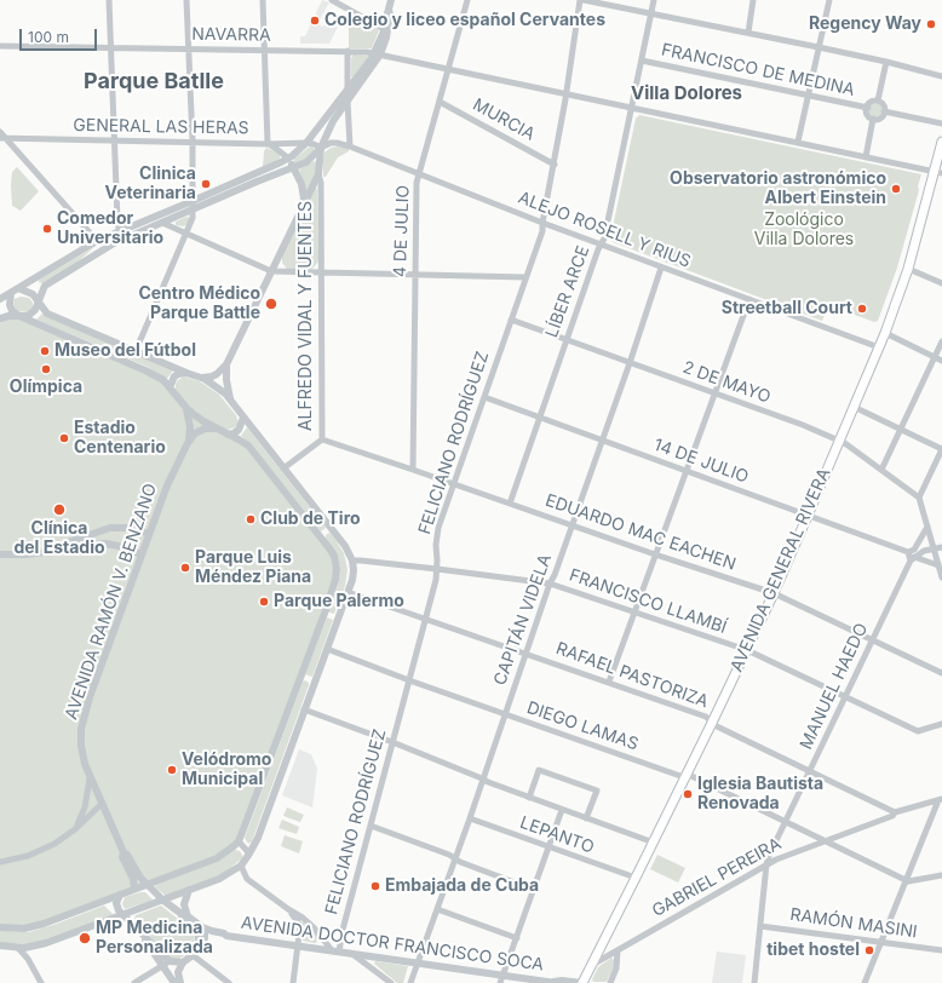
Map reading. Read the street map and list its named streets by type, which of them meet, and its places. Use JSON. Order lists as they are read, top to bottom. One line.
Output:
{"streets":{"main road":["AVENIDA GENERAL RIVERA"],"street":["NAVARRA","FRANCISCO DE MEDINA","MURCIA","GENERAL LAS HERAS","ALEJO ROSELL Y RIUS","4 DE JULIO","LÍBER ARCE","ALFREDO VIDAL Y FUENTES","2 DE MAYO","FELICIANO RODRÍGUEZ","14 DE JULIO","EDUARDO MAC EACHEN","AVENIDA RAMÓN V. BENZANO","FRANCISCO LLAMBÍ","CAPITÁN VIDELA","RAFAEL PASTORIZA","MANUEL HAEDO","DIEGO LAMAS","LEPANTO","GABRIEL PEREIRA","RAMÓN MASINI","AVENIDA DOCTOR FRANCISCO SOCA"]},"crossings":[["NAVARRA","4 DE JULIO"],["NAVARRA","LÍBER ARCE"],["NAVARRA","FELICIANO RODRÍGUEZ"],["NAVARRA","AVENIDA GENERAL RIVERA"],["FRANCISCO DE MEDINA","LÍBER ARCE"],["MURCIA","4 DE JULIO"],["MURCIA","FELICIANO RODRÍGUEZ"],["GENERAL LAS HERAS","ALEJO ROSELL Y RIUS"],["ALEJO ROSELL Y RIUS","4 DE JULIO"],["ALEJO ROSELL Y RIUS","LÍBER ARCE"],["ALEJO ROSELL Y RIUS","FELICIANO RODRÍGUEZ"],["ALEJO ROSELL Y RIUS","AVENIDA GENERAL RIVERA"],["ALEJO ROSELL Y RIUS","CAPITÁN VIDELA"],["4 DE JULIO","EDUARDO MAC EACHEN"],["LÍBER ARCE","2 DE MAYO"],["LÍBER ARCE","14 DE JULIO"],["LÍBER ARCE","EDUARDO MAC EACHEN"],["ALFREDO VIDAL Y FUENTES","EDUARDO MAC EACHEN"],["2 DE MAYO","FELICIANO RODRÍGUEZ"],["2 DE MAYO","AVENIDA GENERAL RIVERA"],["2 DE MAYO","CAPITÁN VIDELA"],["FELICIANO RODRÍGUEZ","14 DE JULIO"],["FELICIANO RODRÍGUEZ","EDUARDO MAC EACHEN"],["FELICIANO RODRÍGUEZ","FRANCISCO LLAMBÍ"],["FELICIANO RODRÍGUEZ","RAFAEL PASTORIZA"],["FELICIANO RODRÍGUEZ","DIEGO LAMAS"],["FELICIANO RODRÍGUEZ","AVENIDA DOCTOR FRANCISCO SOCA"],["14 DE JULIO","AVENIDA GENERAL RIVERA"],["14 DE JULIO","CAPITÁN VIDELA"],["14 DE JULIO","MANUEL HAEDO"],["EDUARDO MAC EACHEN","AVENIDA GENERAL RIVERA"],["EDUARDO MAC EACHEN","CAPITÁN VIDELA"],["EDUARDO MAC EACHEN","MANUEL HAEDO"],["AVENIDA GENERAL RIVERA","FRANCISCO LLAMBÍ"],["AVENIDA GENERAL RIVERA","RAFAEL PASTORIZA"],["AVENIDA GENERAL RIVERA","DIEGO LAMAS"],["AVENIDA GENERAL RIVERA","LEPANTO"],["AVENIDA GENERAL RIVERA","GABRIEL PEREIRA"],["AVENIDA GENERAL RIVERA","AVENIDA DOCTOR FRANCISCO SOCA"],["AVENIDA RAMÓN V. BENZANO","AVENIDA DOCTOR FRANCISCO SOCA"],["FRANCISCO LLAMBÍ","CAPITÁN VIDELA"],["FRANCISCO LLAMBÍ","MANUEL HAEDO"],["CAPITÁN VIDELA","RAFAEL PASTORIZA"],["CAPITÁN VIDELA","DIEGO LAMAS"],["CAPITÁN VIDELA","LEPANTO"],["CAPITÁN VIDELA","AVENIDA DOCTOR FRANCISCO SOCA"],["RAFAEL PASTORIZA","MANUEL HAEDO"],["RAFAEL PASTORIZA","GABRIEL PEREIRA"],["MANUEL HAEDO","DIEGO LAMAS"],["MANUEL HAEDO","GABRIEL PEREIRA"],["MANUEL HAEDO","RAMÓN MASINI"],["DIEGO LAMAS","GABRIEL PEREIRA"]],"districts":["Parque Batlle","Villa Dolores"],"parks":["Zoológico Villa Dolores"],"places":["Colegio y liceo español Cervantes","Regency Way","Clinica Veterinaria","Observatorio astronómico Albert Einstein","Comedor Universitario","Centro Médico Parque Battle","Streetball Court","Museo del Fútbol","Olímpica","Estadio Centenario","Clínica del Estadio","Club de Tiro","Parque Luis Méndez Piana","Parque Palermo","Velódromo Municipal","Iglesia Bautista Renovada","Embajada de Cuba","MP Medicina Personalizada","tibet hostel"],"scale_bar":"100 m"}
